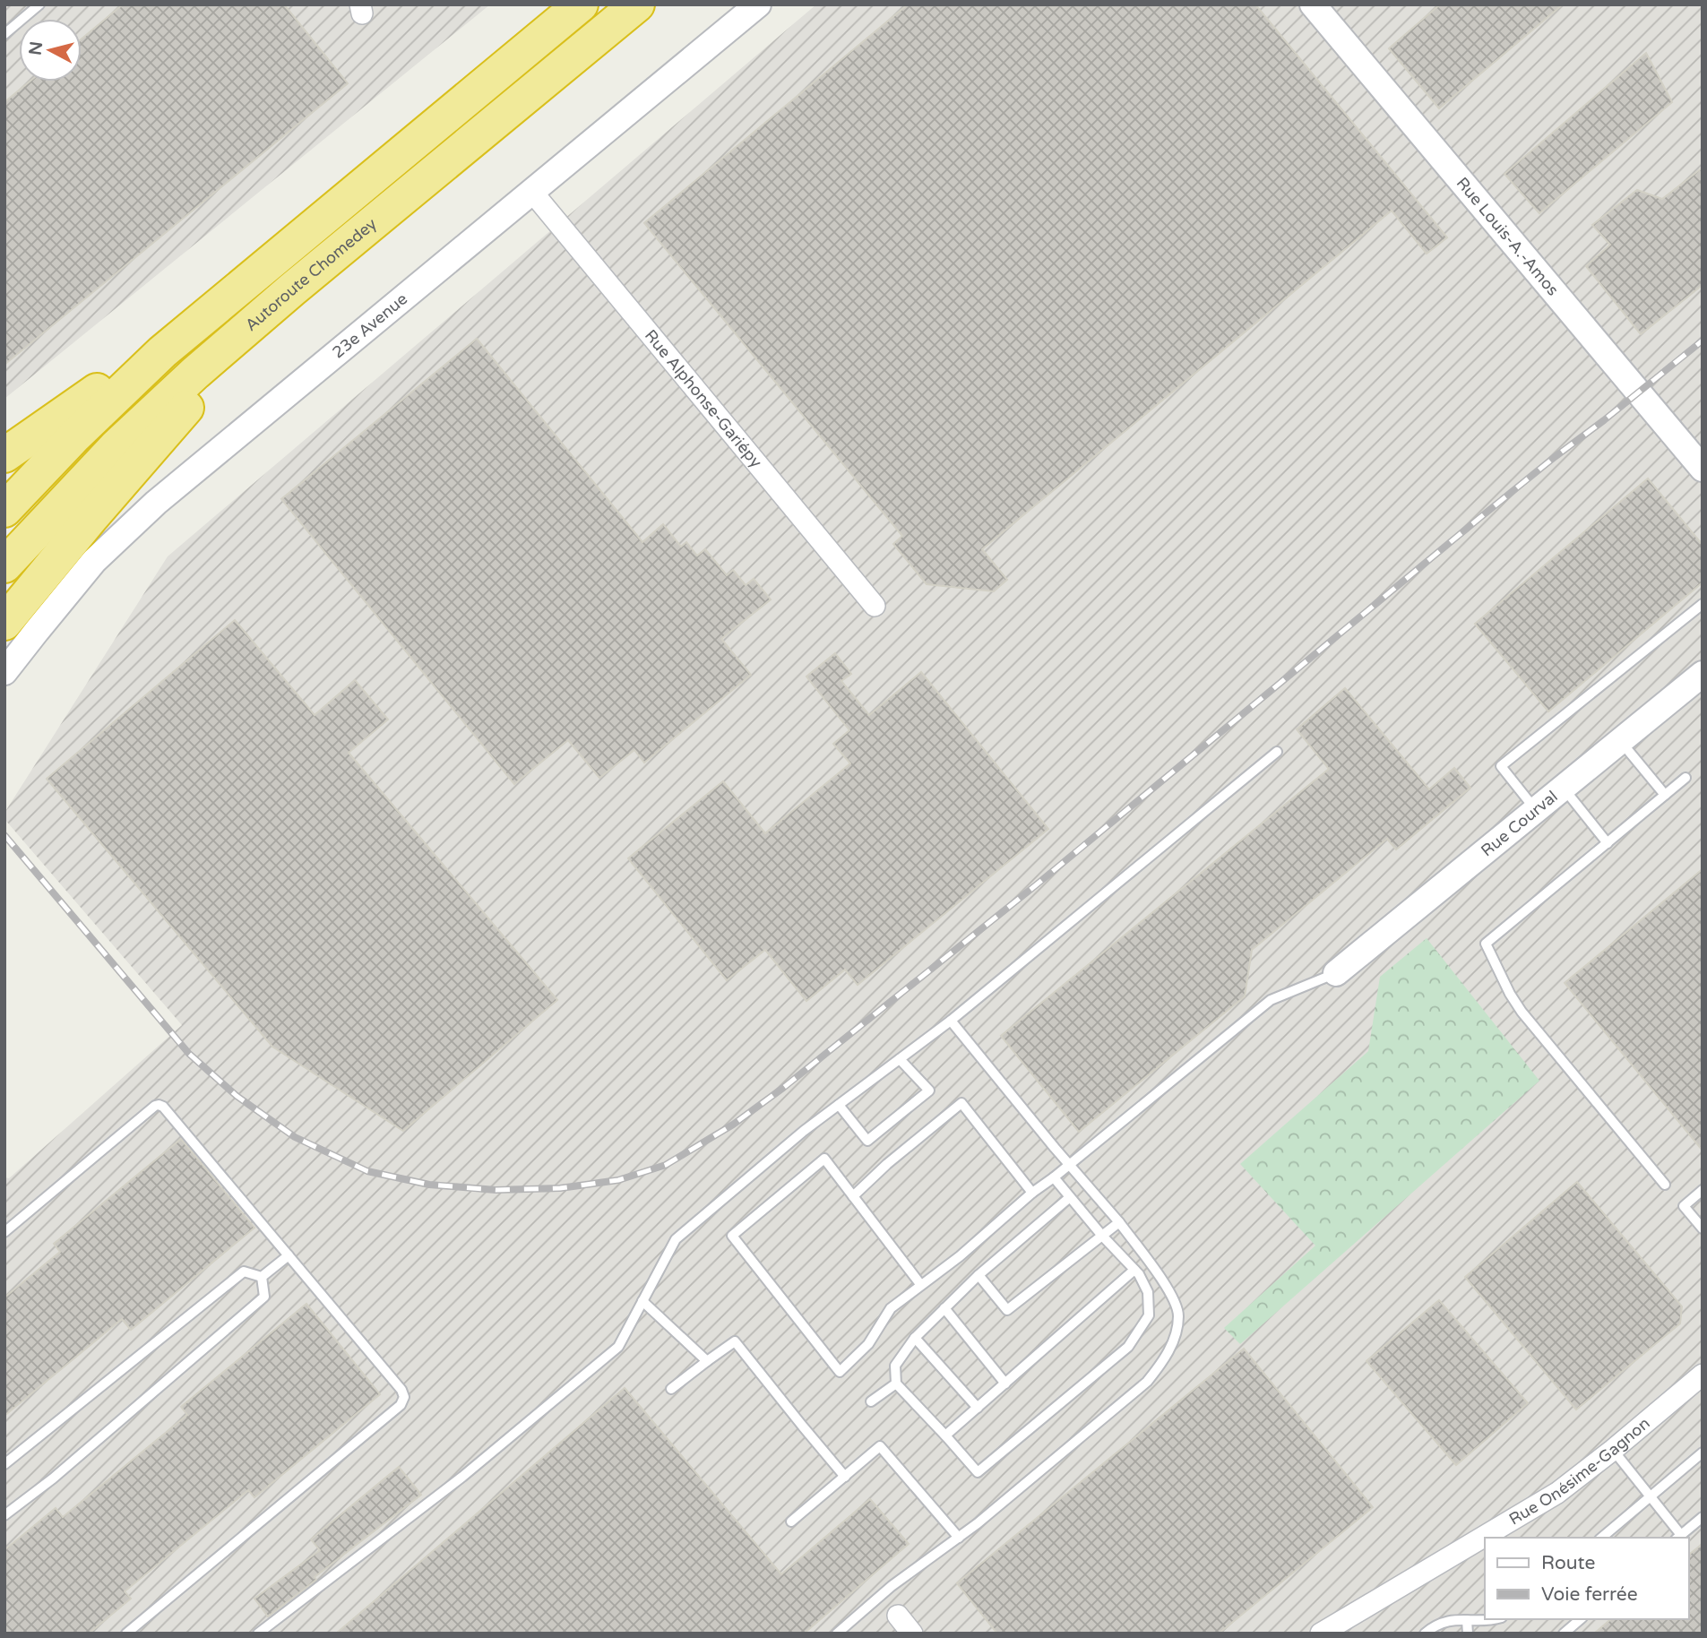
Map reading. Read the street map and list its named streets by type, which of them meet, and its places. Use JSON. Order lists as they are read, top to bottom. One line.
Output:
{"streets":{"highway":["Autoroute Chomedey"],"street":["Rue Louis-A.-Amos","23e Avenue","Rue Alphonse-Gariépy","Rue Courval","Rue Onésime-Gagnon"]},"crossings":[["23e Avenue","Rue Alphonse-Gariépy"]],"legend":["Route","Voie ferrée"],"north":"left"}
